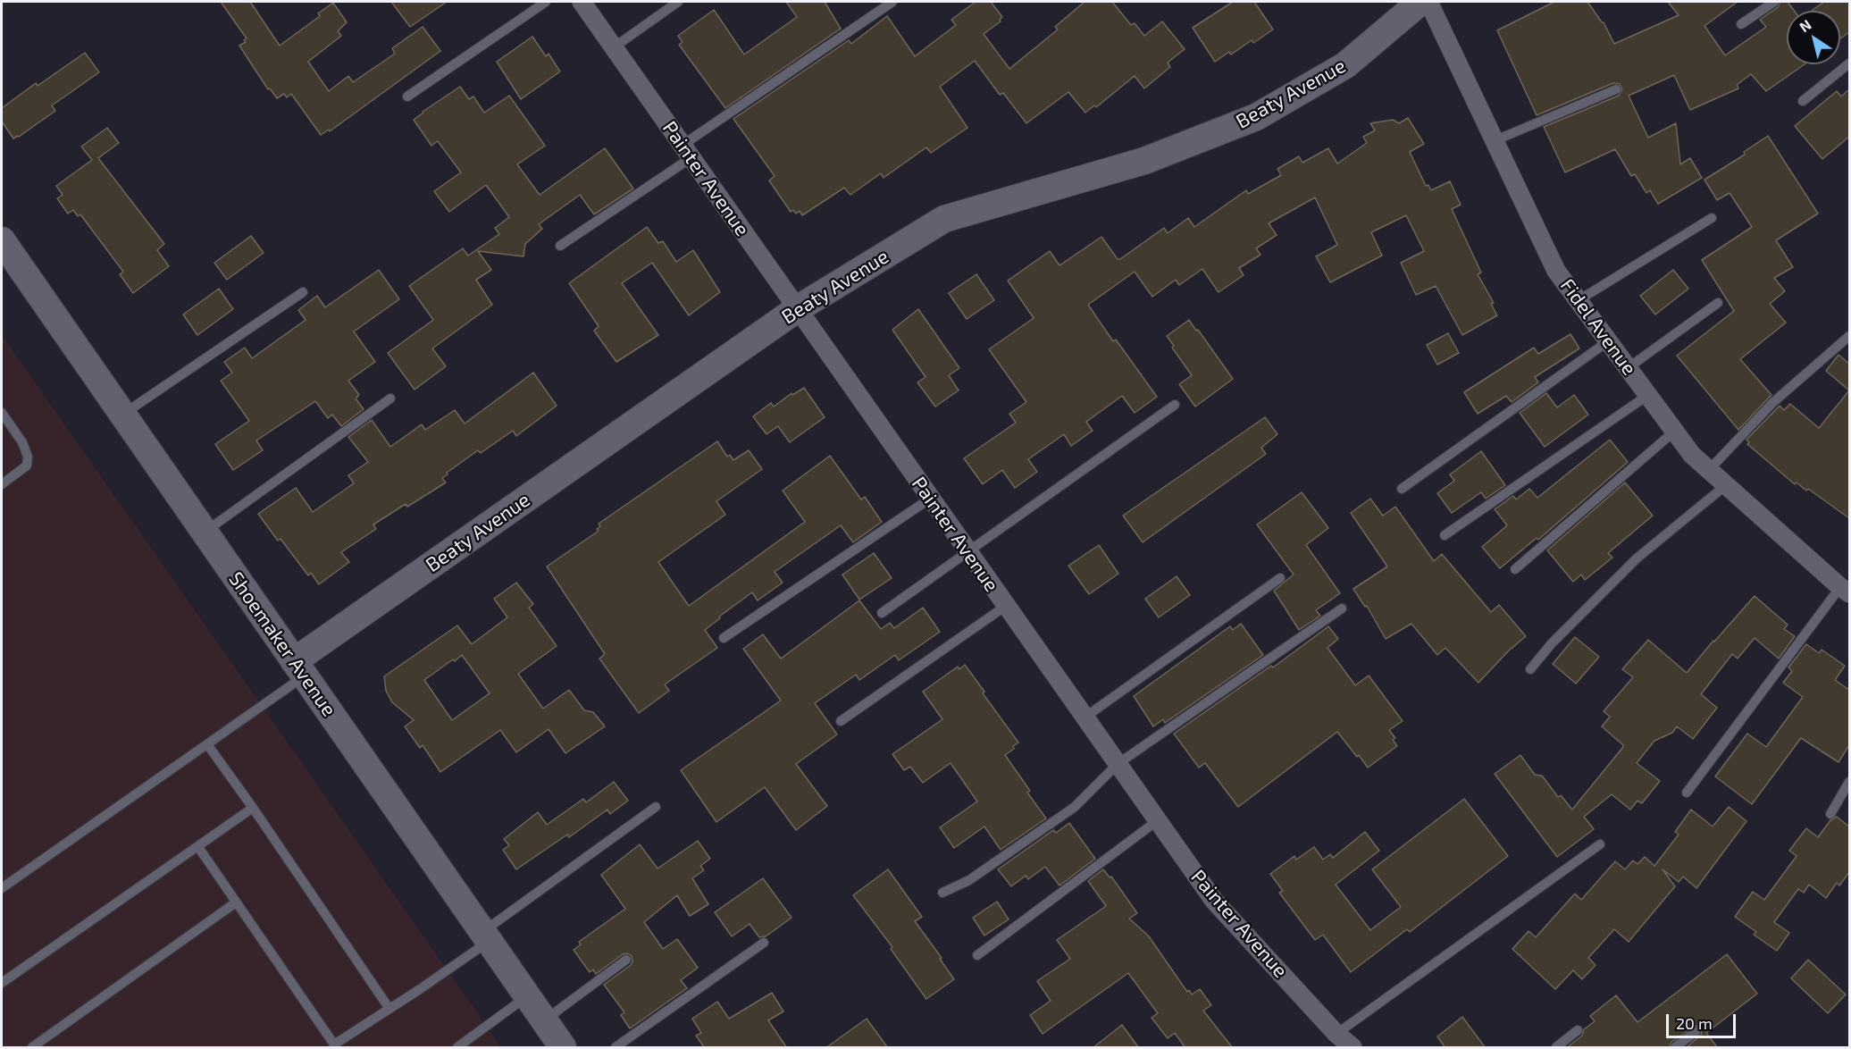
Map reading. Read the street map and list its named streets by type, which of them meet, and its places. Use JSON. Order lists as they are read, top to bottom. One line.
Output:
{"streets":{"street":["Beaty Avenue","Painter Avenue","Fidel Avenue","Shoemaker Avenue"]},"crossings":[["Beaty Avenue","Painter Avenue"],["Beaty Avenue","Shoemaker Avenue"]],"scale_bar":"20 m","north":"top left"}
